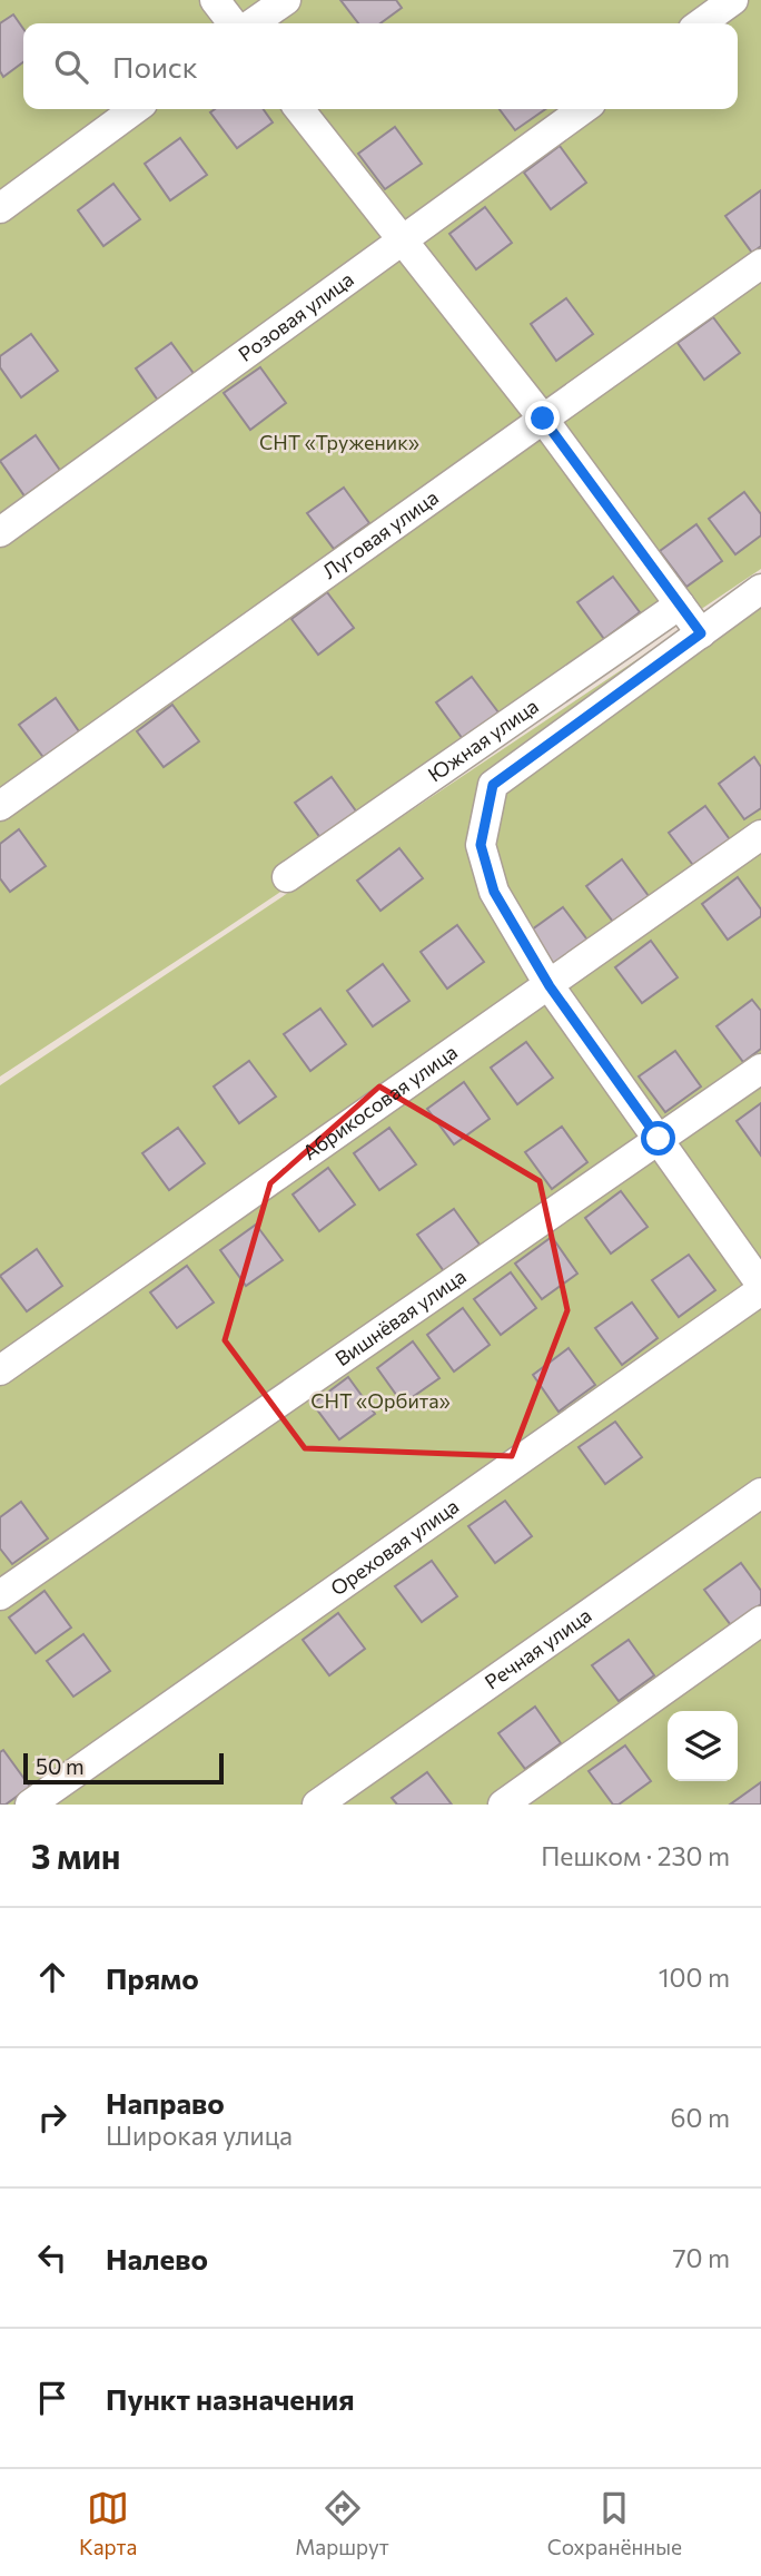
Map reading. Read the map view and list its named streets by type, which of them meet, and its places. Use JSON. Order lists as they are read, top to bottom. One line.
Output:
{"streets":{"street":["Розовая улица","Луговая улица","Южная улица","Абрикосовая улица","Вишнёвая улица","Ореховая улица","Речная улица"]},"parks":["СНТ «Труженик»","СНТ «Орбита»"],"scale_bar":"50 m","page":{"search":"Поиск","scale":"50 m","heading":["3 мин","Пешком · 230 m"],"list":[["Прямо","100 m"],["Направо","Широкая улица","60 m"],["Налево","70 m"],"Пункт назначения"],"nav":["Карта","Маршрут","Сохранённые"]}}
